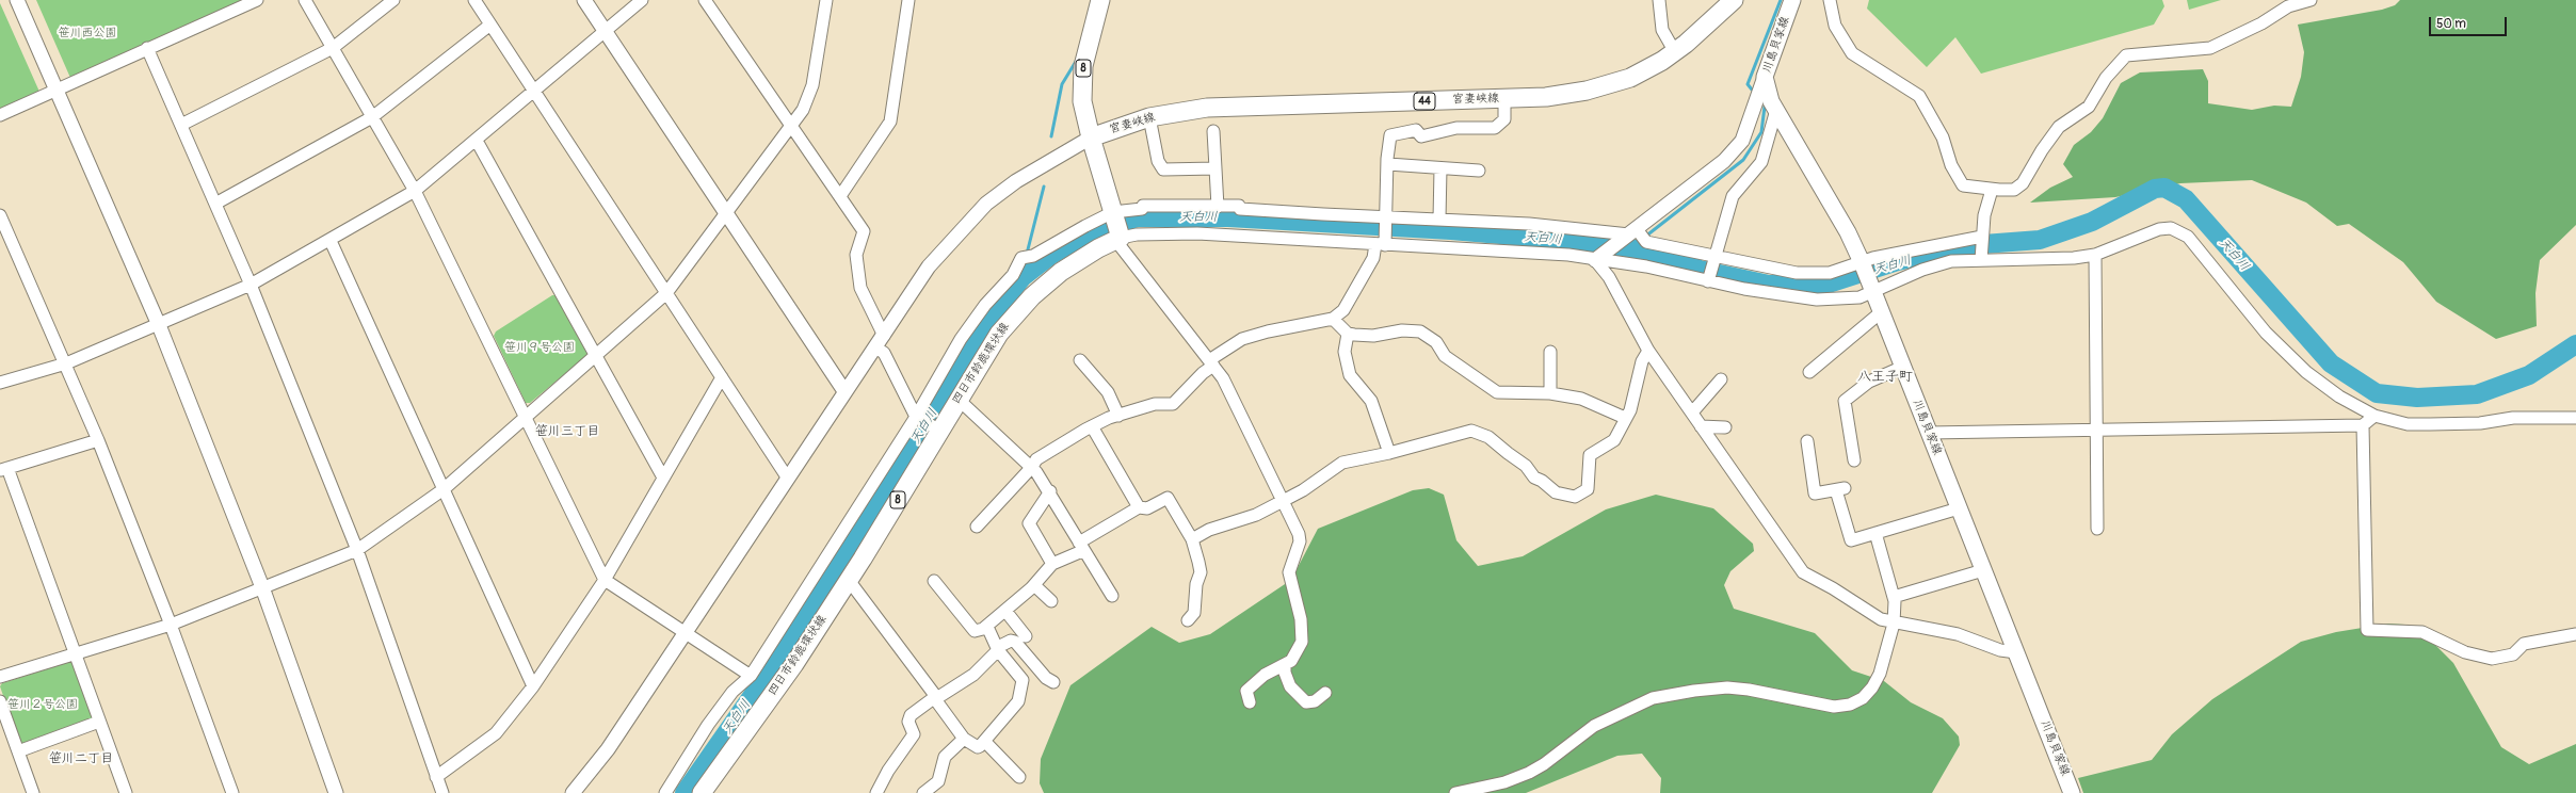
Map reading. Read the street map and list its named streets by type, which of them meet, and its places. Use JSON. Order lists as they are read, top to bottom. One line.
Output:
{"streets":{"main road":["川島貝家線","8","宮妻峡線","44","四日市鈴鹿環状線"]},"crossings":[["8","宮妻峡線"],["8","四日市鈴鹿環状線"]],"districts":["八王子町","笹川三丁目","笹川二丁目"],"water":["天白川"],"parks":["笹川西公園","笹川９号公園","笹川２号公園"],"scale_bar":"50 m"}
